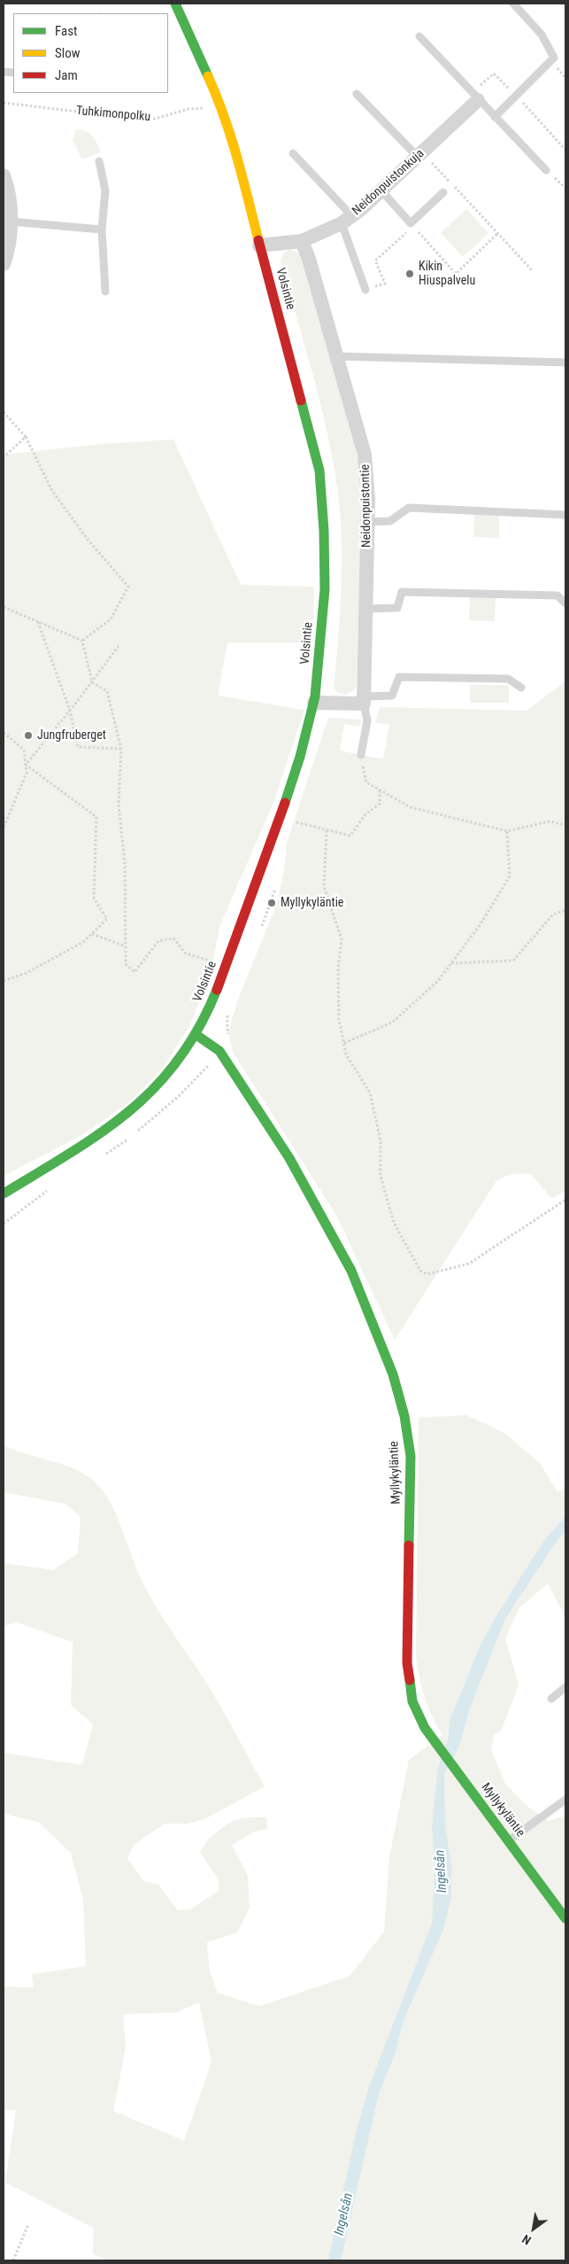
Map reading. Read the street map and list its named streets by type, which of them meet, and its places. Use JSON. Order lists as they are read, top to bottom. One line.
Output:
{"streets":{"street":["Neidonpuistonkuja","Volsintie","Neidonpuistontie","Myllykyläntie"],"path":["Tuhkimonpolku"]},"crossings":[["Tuhkimonpolku","Volsintie"],["Neidonpuistonkuja","Volsintie"],["Neidonpuistonkuja","Neidonpuistontie"],["Volsintie","Myllykyläntie"]],"water":["Ingelsån"],"places":["Kikin Hiuspalvelu","Jungfruberget","Myllykyläntie"],"legend":["Fast","Slow","Jam"],"north":"bottom left"}
